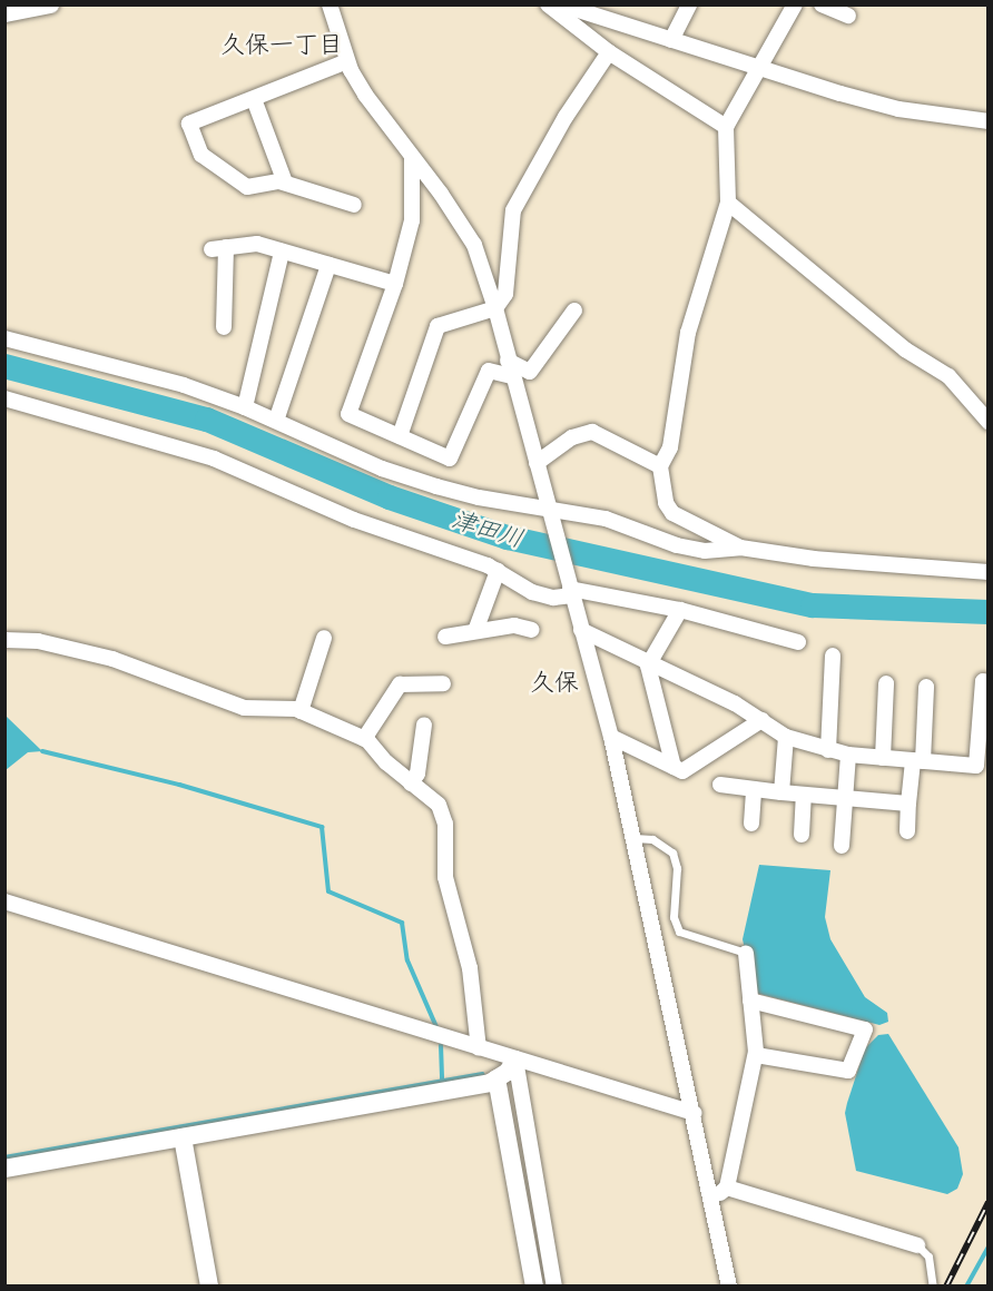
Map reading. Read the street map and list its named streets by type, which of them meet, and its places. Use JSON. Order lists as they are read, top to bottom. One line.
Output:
{"districts":["久保一丁目","久保"],"water":["津田川"]}
